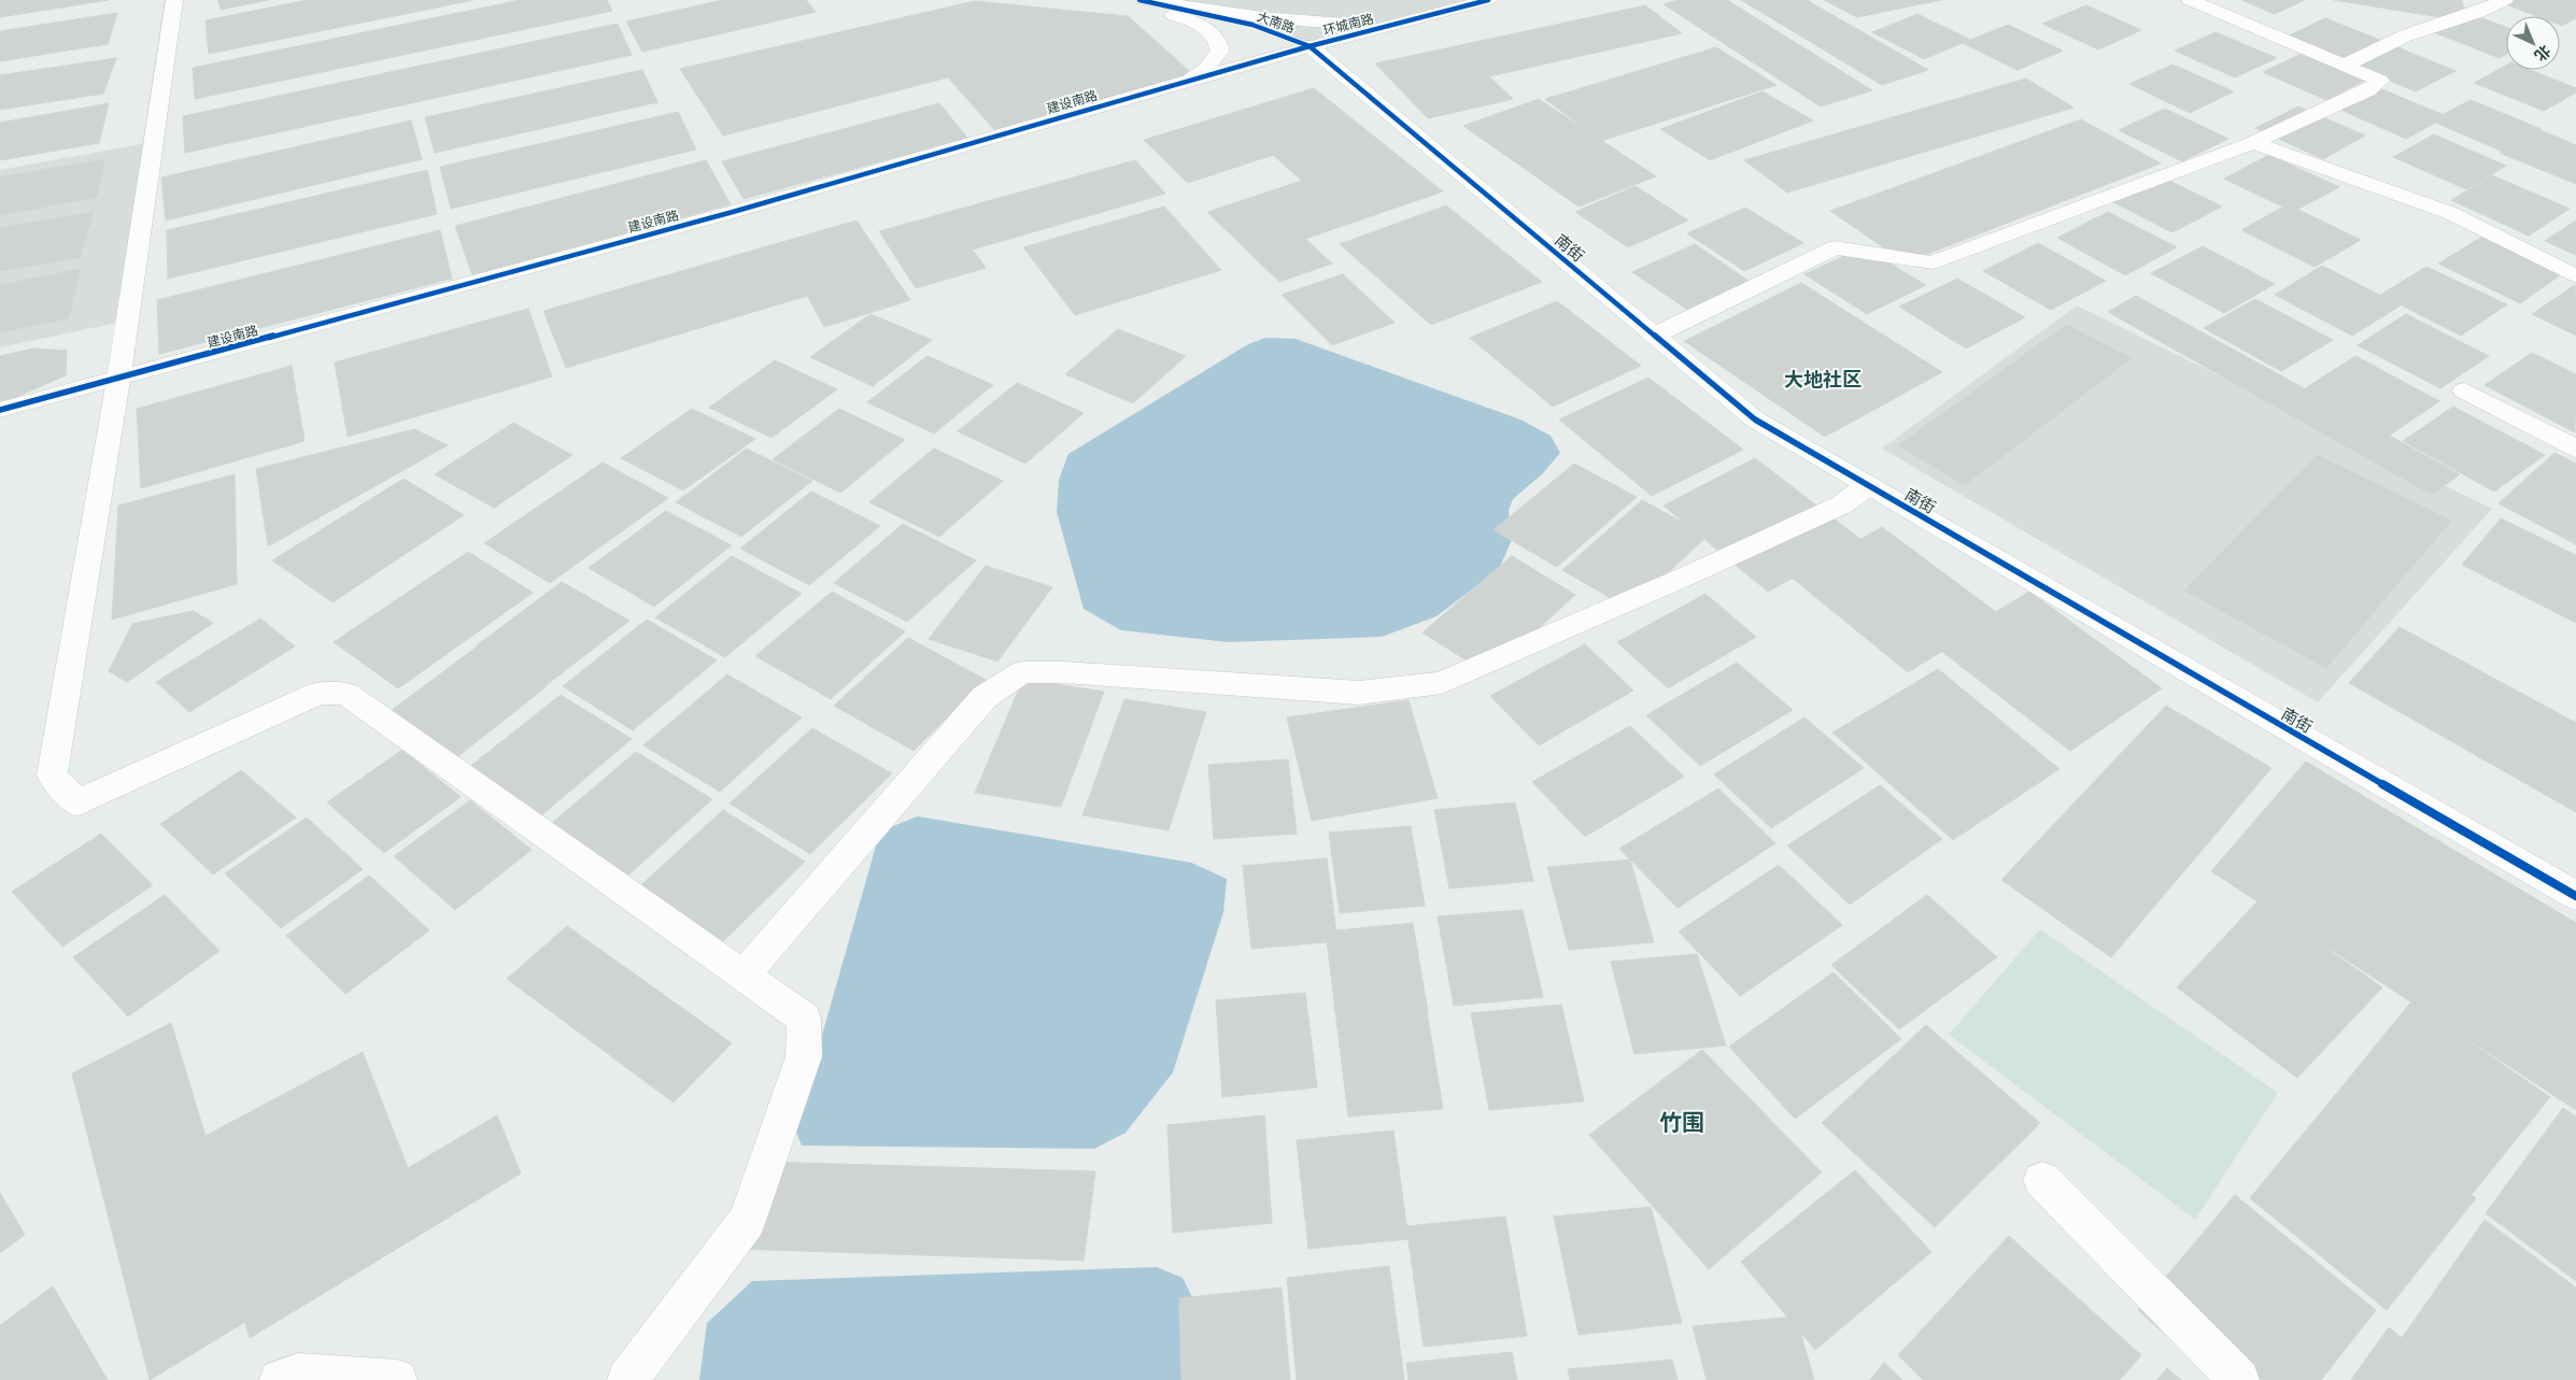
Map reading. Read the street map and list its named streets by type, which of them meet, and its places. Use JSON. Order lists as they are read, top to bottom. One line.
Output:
{"streets":{"street":["大南路","环城南路","建设南路","南街"]},"crossings":[["大南路","环城南路"],["大南路","建设南路"],["大南路","南街"],["环城南路","建设南路"],["环城南路","南街"],["建设南路","南街"]],"districts":["大地社区","竹围"],"north":"bottom right"}
